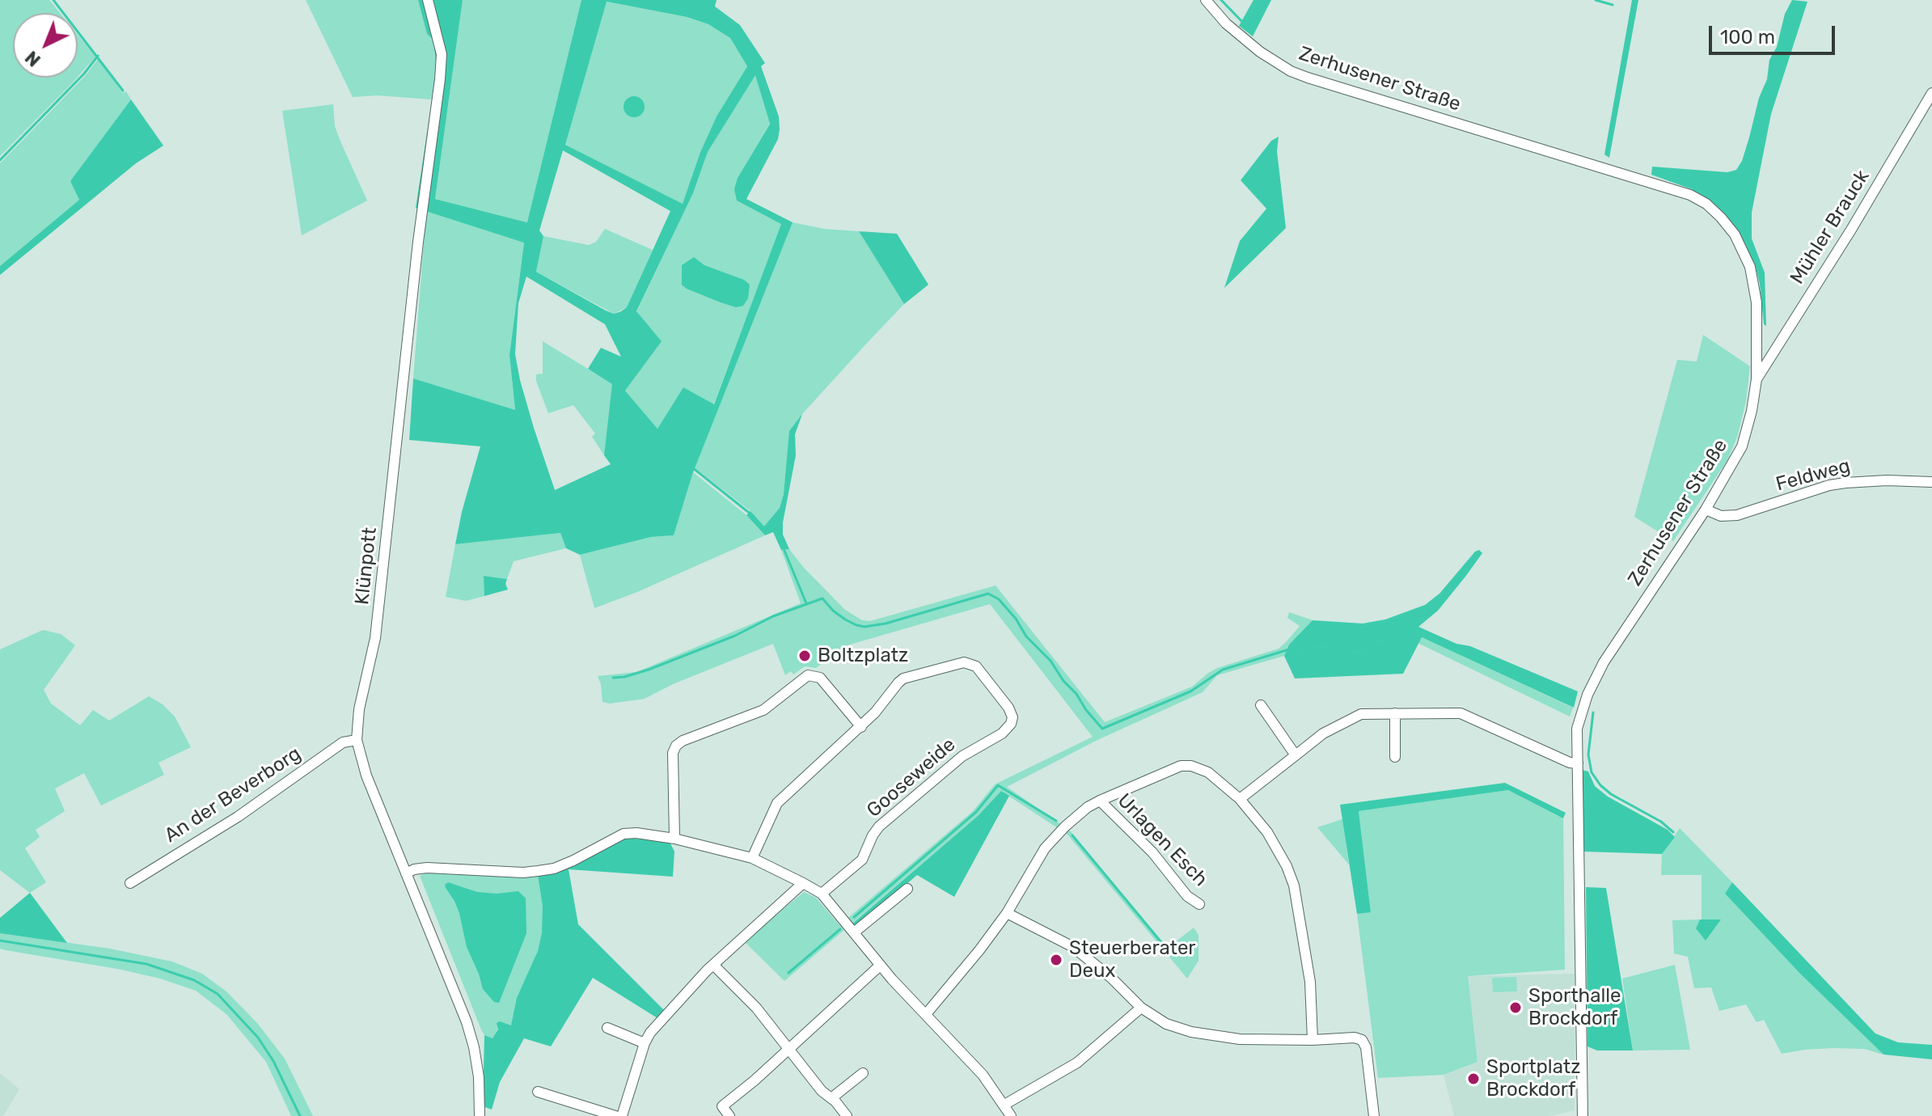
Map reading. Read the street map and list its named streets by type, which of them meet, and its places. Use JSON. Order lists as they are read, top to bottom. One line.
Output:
{"streets":{"street":["Zerhusener Straße","Mühler Brauck","Feldweg","Klünpott","Gooseweide","An der Beverborg","Urlagen Esch"]},"crossings":[["Zerhusener Straße","Mühler Brauck"],["Zerhusener Straße","Feldweg"],["Klünpott","An der Beverborg"]],"places":["Boltzplatz","Steuerberater Deux","Sporthalle Brockdorf","Sportplatz Brockdorf"],"scale_bar":"100 m","north":"bottom left"}
